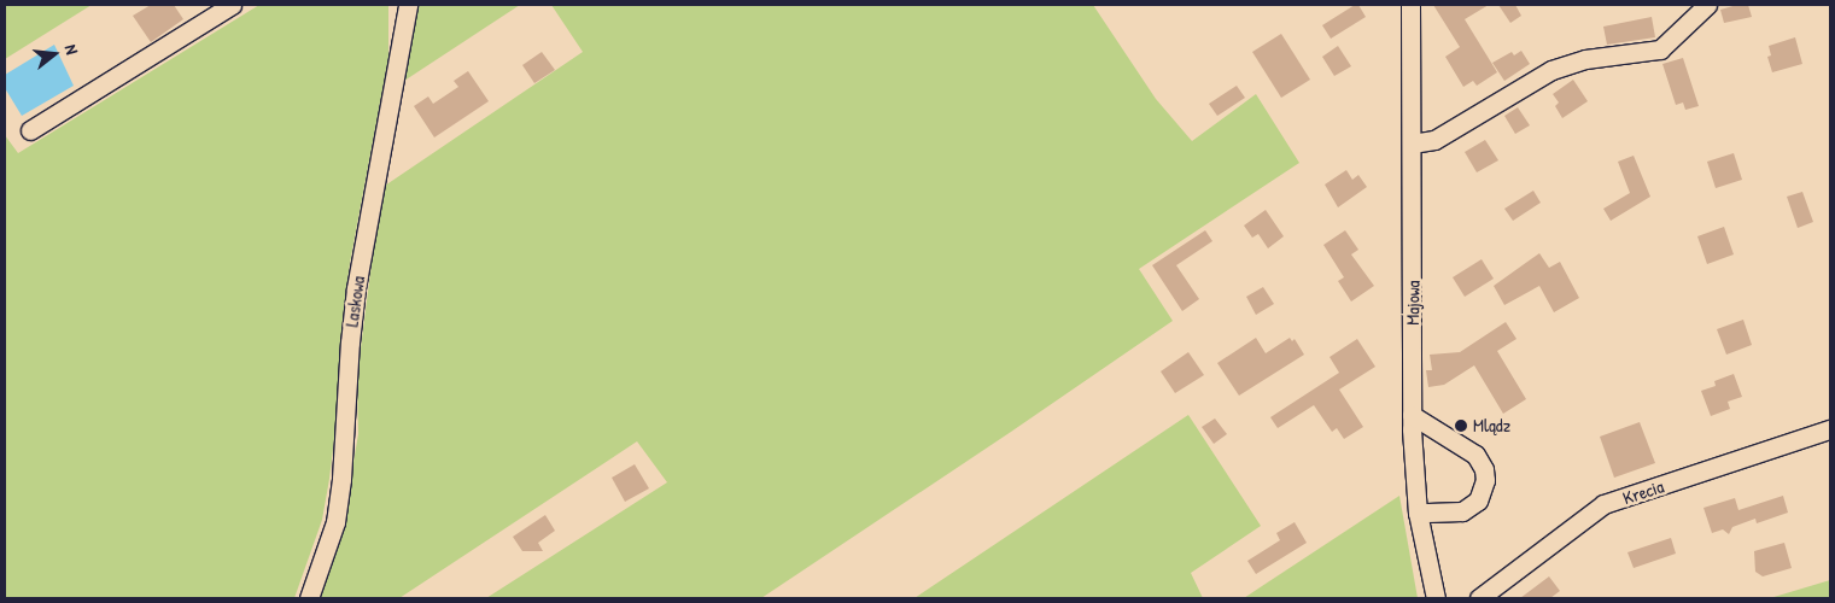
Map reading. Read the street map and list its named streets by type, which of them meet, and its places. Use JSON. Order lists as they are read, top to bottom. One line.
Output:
{"streets":{"street":["Laskowa","Majowa","Krecia"]},"places":["Mlądz"],"north":"right"}
